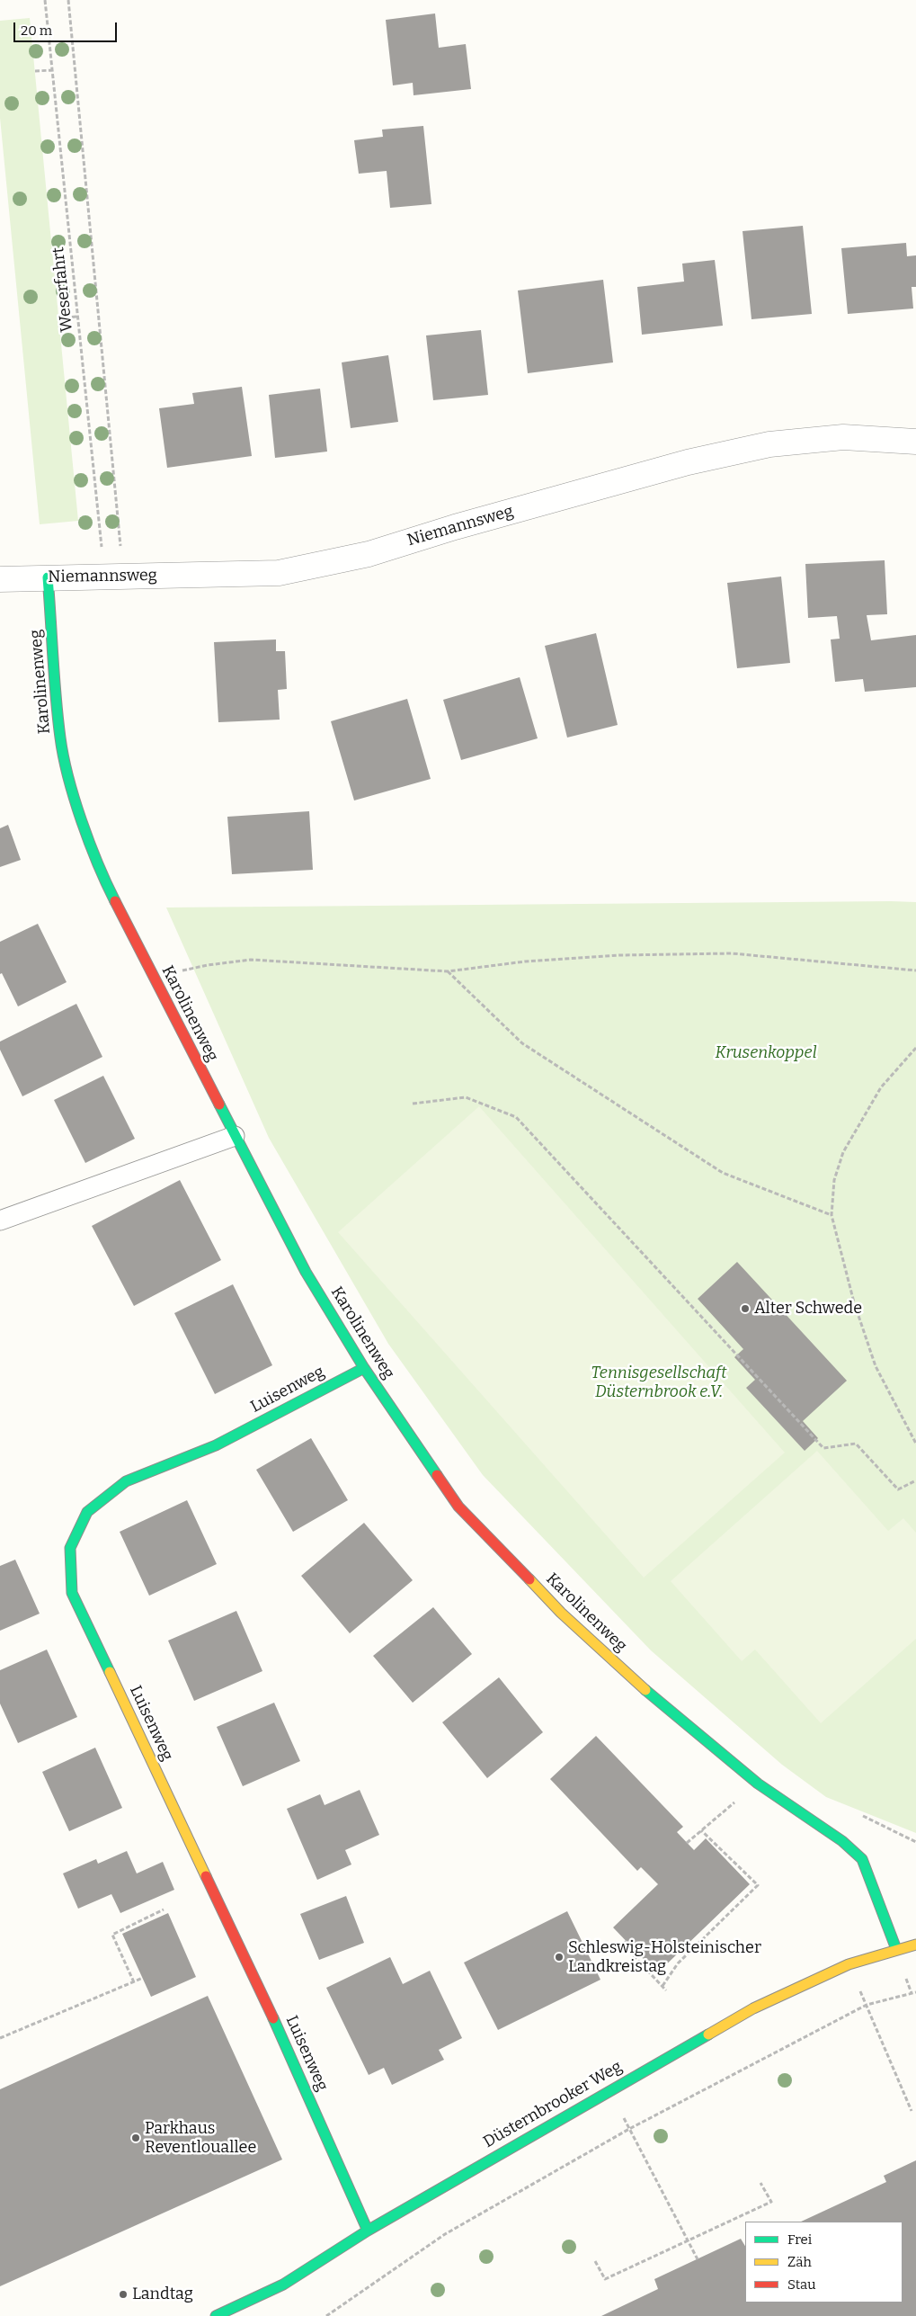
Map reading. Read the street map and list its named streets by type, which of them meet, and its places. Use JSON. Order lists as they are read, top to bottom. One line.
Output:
{"streets":{"street":["Niemannsweg","Karolinenweg","Luisenweg","Düsternbrooker Weg"],"path":["Weserfahrt"]},"crossings":[["Weserfahrt","Niemannsweg"],["Niemannsweg","Karolinenweg"],["Karolinenweg","Luisenweg"],["Karolinenweg","Düsternbrooker Weg"],["Luisenweg","Düsternbrooker Weg"]],"parks":["Krusenkoppel","Tennisgesellschaft Düsternbrook e.V."],"places":["Alter Schwede","Schleswig-Holsteinischer Landkreistag","Parkhaus Reventlouallee","Landtag"],"legend":["Frei","Zäh","Stau"],"scale_bar":"20 m"}
